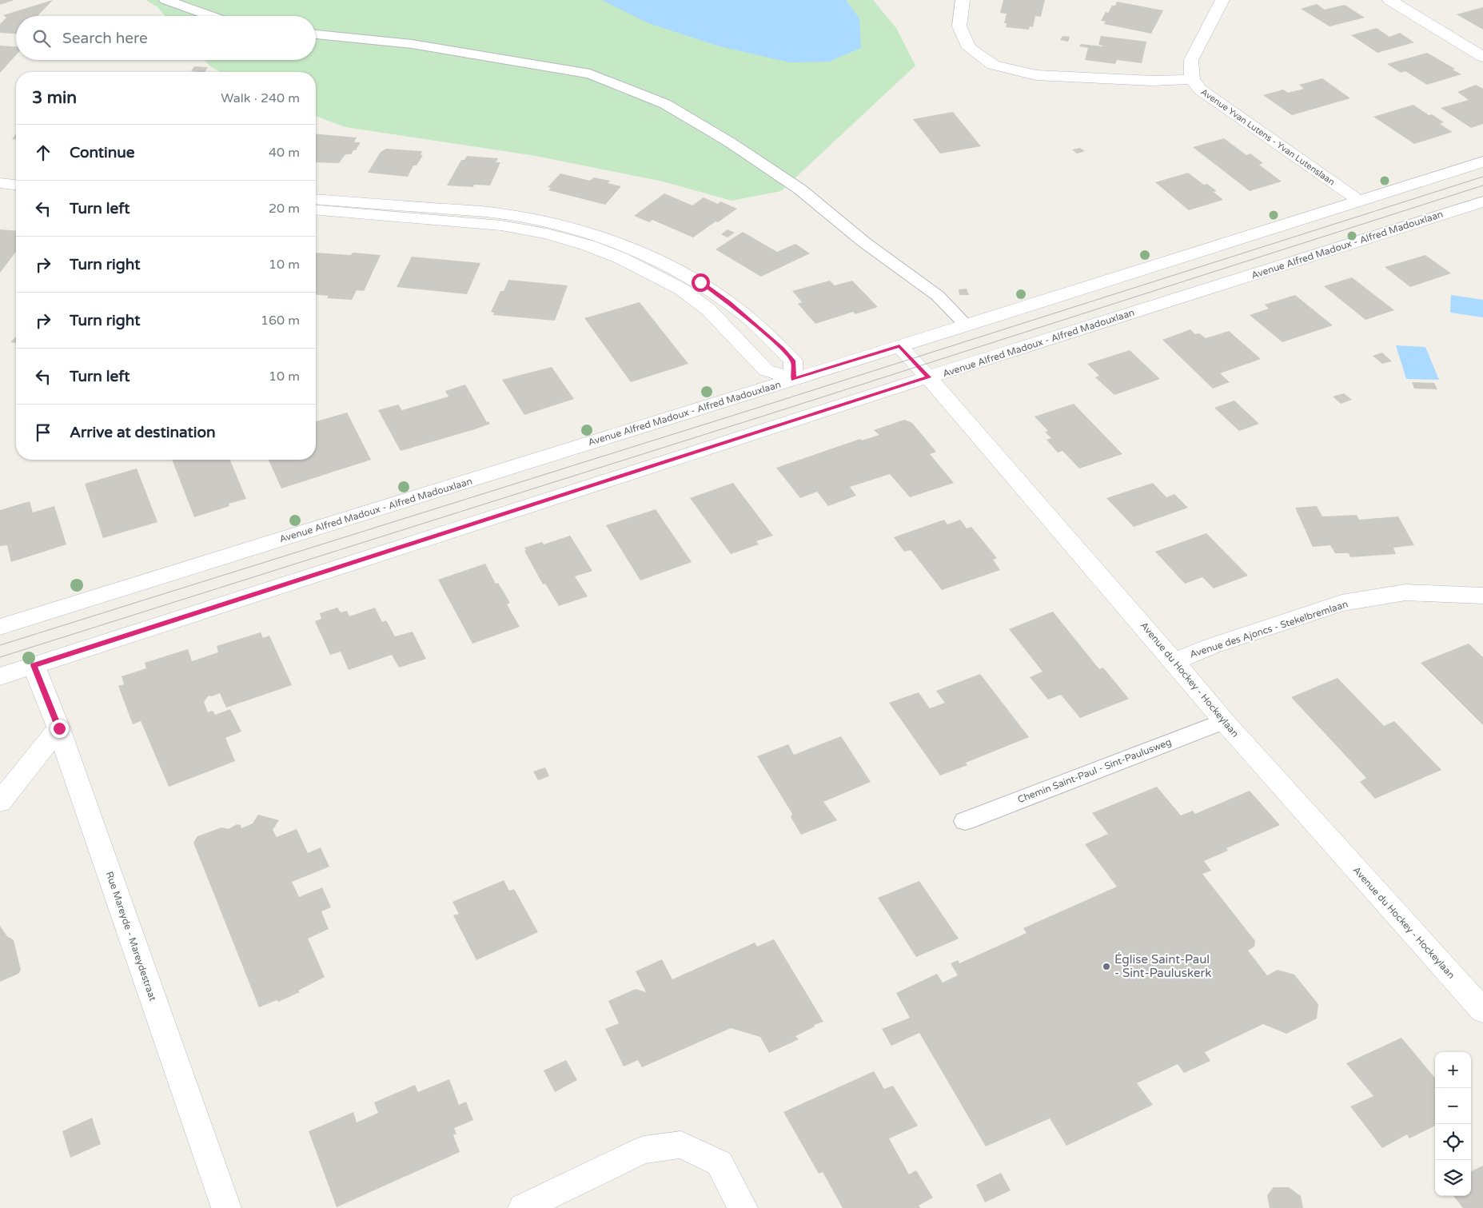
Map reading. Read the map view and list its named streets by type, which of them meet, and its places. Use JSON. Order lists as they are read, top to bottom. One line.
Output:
{"streets":{"street":["Avenue Yvan Lutens - Yvan Lutenslaan","Avenue Alfred Madoux - Alfred Madouxlaan","Avenue des Ajoncs - Stekelbremlaan","Avenue du Hockey - Hockeylaan","Rue Mareyde - Mareydestraat"],"lane":["Chemin Saint-Paul - Sint-Paulusweg"]},"crossings":[["Avenue Yvan Lutens - Yvan Lutenslaan","Avenue Alfred Madoux - Alfred Madouxlaan"],["Avenue Alfred Madoux - Alfred Madouxlaan","Avenue du Hockey - Hockeylaan"],["Avenue Alfred Madoux - Alfred Madouxlaan","Rue Mareyde - Mareydestraat"],["Avenue des Ajoncs - Stekelbremlaan","Avenue du Hockey - Hockeylaan"],["Avenue du Hockey - Hockeylaan","Chemin Saint-Paul - Sint-Paulusweg"]],"places":["Église Saint-Paul - Sint-Pauluskerk"],"page":{"search":"Search here","heading":["3 min","Walk · 240 m"],"list":[["Continue","40 m"],["Turn left","20 m"],["Turn right","10 m"],["Turn right","160 m"],["Turn left","10 m"],"Arrive at destination"],"map_buttons":["+","−"]}}
